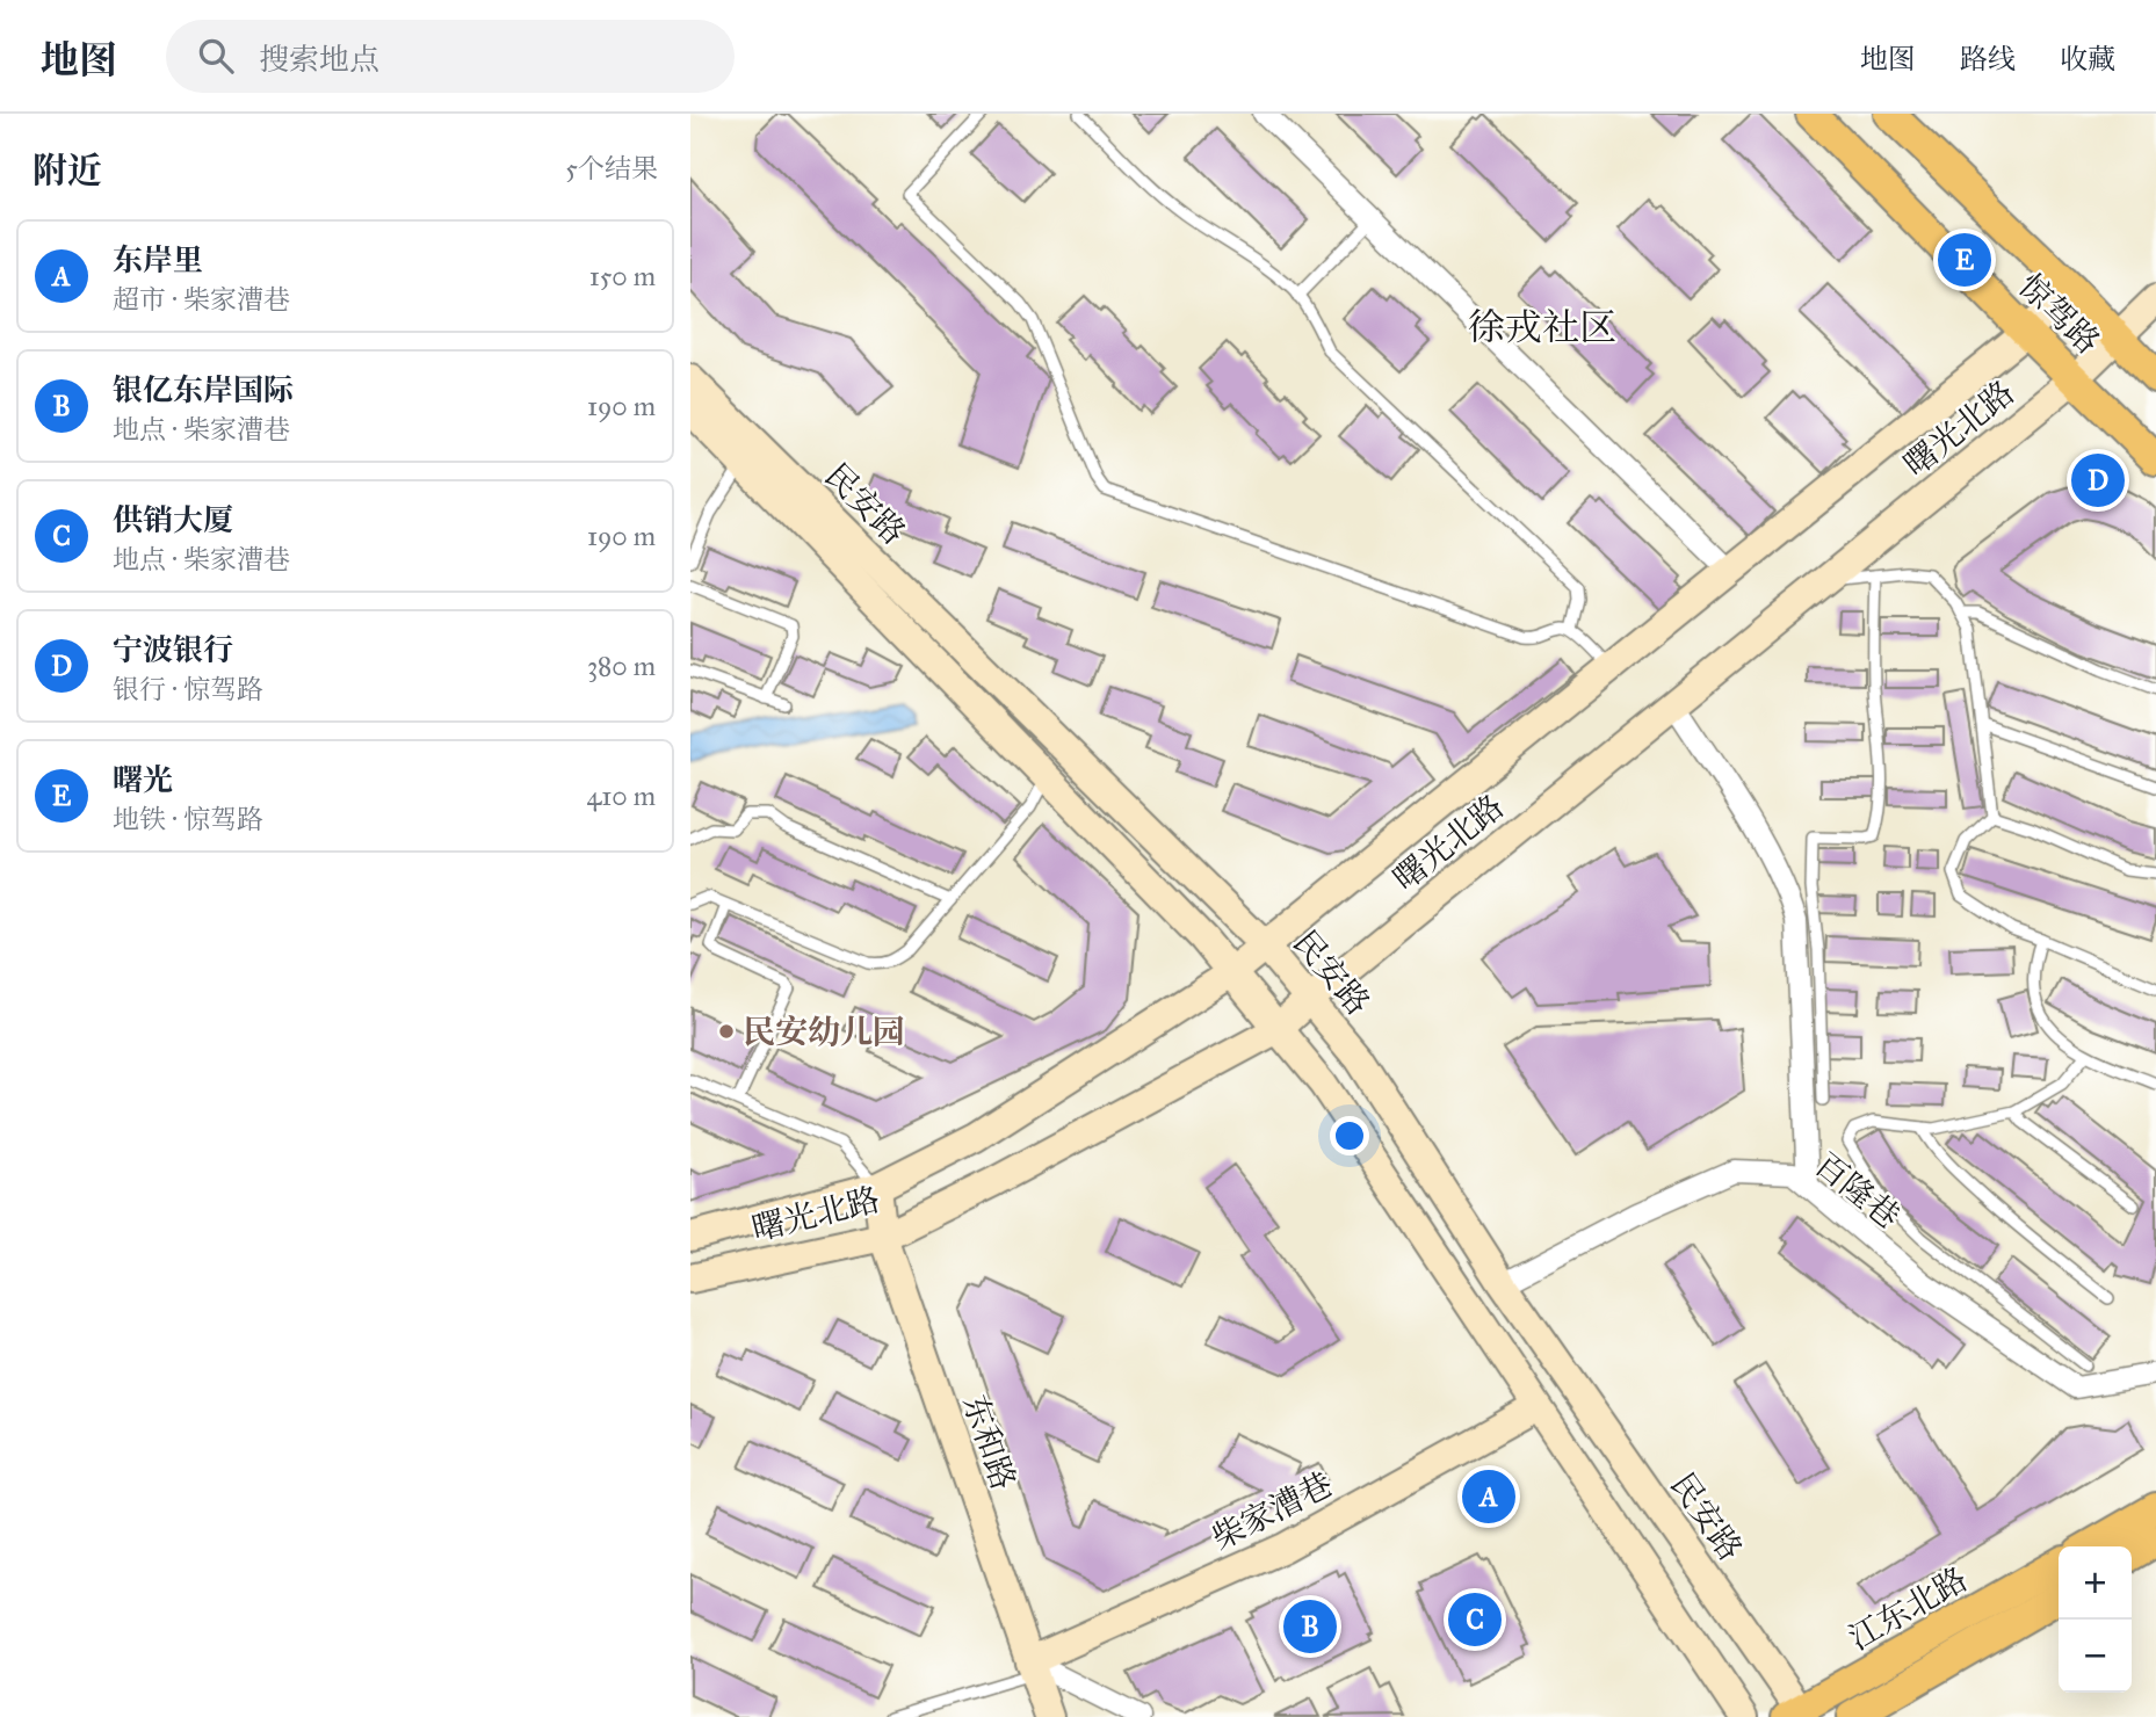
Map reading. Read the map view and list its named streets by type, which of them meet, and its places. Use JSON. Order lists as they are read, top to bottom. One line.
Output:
{"streets":{"main road":["惊驾路","曙光北路","民安路","东和路","柴家漕巷","江东北路"],"street":["百隆巷"]},"crossings":[["惊驾路","曙光北路"],["曙光北路","民安路"],["曙光北路","东和路"],["民安路","百隆巷"],["民安路","柴家漕巷"],["民安路","江东北路"],["东和路","柴家漕巷"]],"districts":["徐戎社区"],"places":["民安幼儿园"],"page":{"header":"地图","search":"搜索地点","nav":["地图","路线","收藏"],"heading":["附近","5个结果"],"list":[{"mark":"A","name":"东岸里","note":"超市 · 柴家漕巷","value":"150 m"},{"mark":"B","name":"银亿东岸国际","note":"地点 · 柴家漕巷","value":"190 m"},{"mark":"C","name":"供销大厦","note":"地点 · 柴家漕巷","value":"190 m"},{"mark":"D","name":"宁波银行","note":"银行 · 惊驾路","value":"380 m"},{"mark":"E","name":"曙光","note":"地铁 · 惊驾路","value":"410 m"}],"pins":["E","D","A","C","B"],"map_buttons":["+","−"]}}
